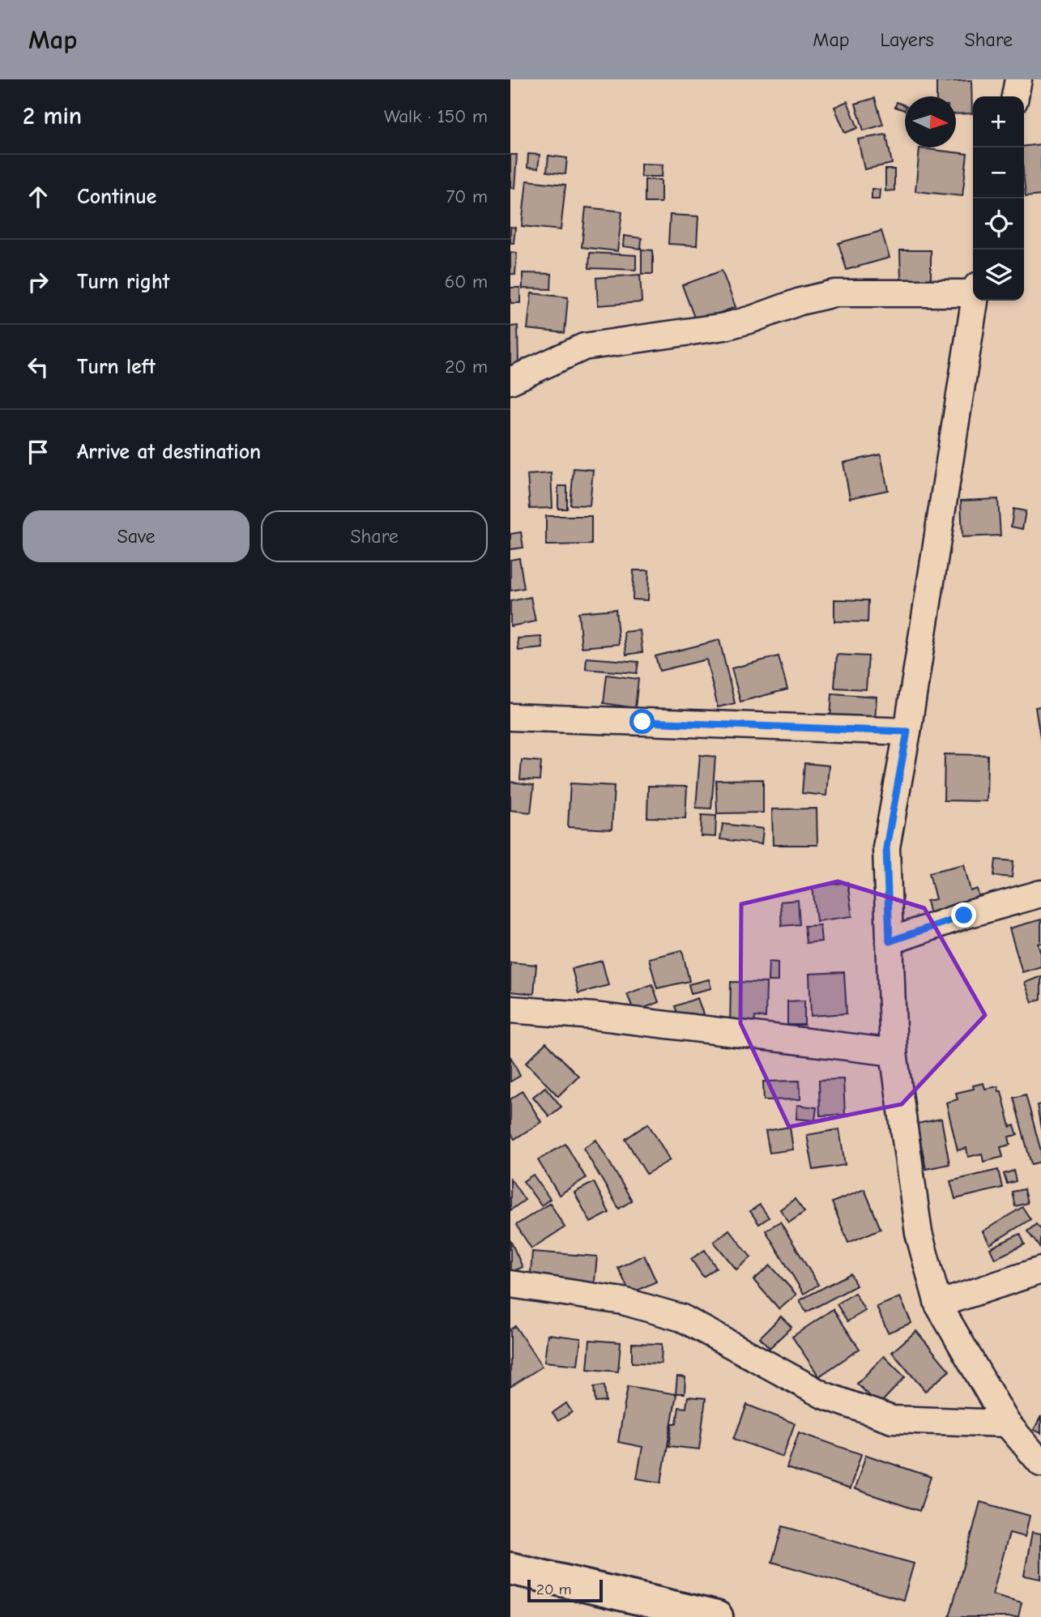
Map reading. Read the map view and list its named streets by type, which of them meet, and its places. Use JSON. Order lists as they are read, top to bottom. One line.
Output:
{"scale_bar":"20 m","north":"right","page":{"header":"Map","nav":["Map","Layers","Share"],"heading":["2 min","Walk · 150 m"],"map_buttons":["+","−"],"list":[["Continue","70 m"],["Turn right","60 m"],["Turn left","20 m"],"Arrive at destination"],"buttons":["Save","Share"],"scale":"20 m"}}
